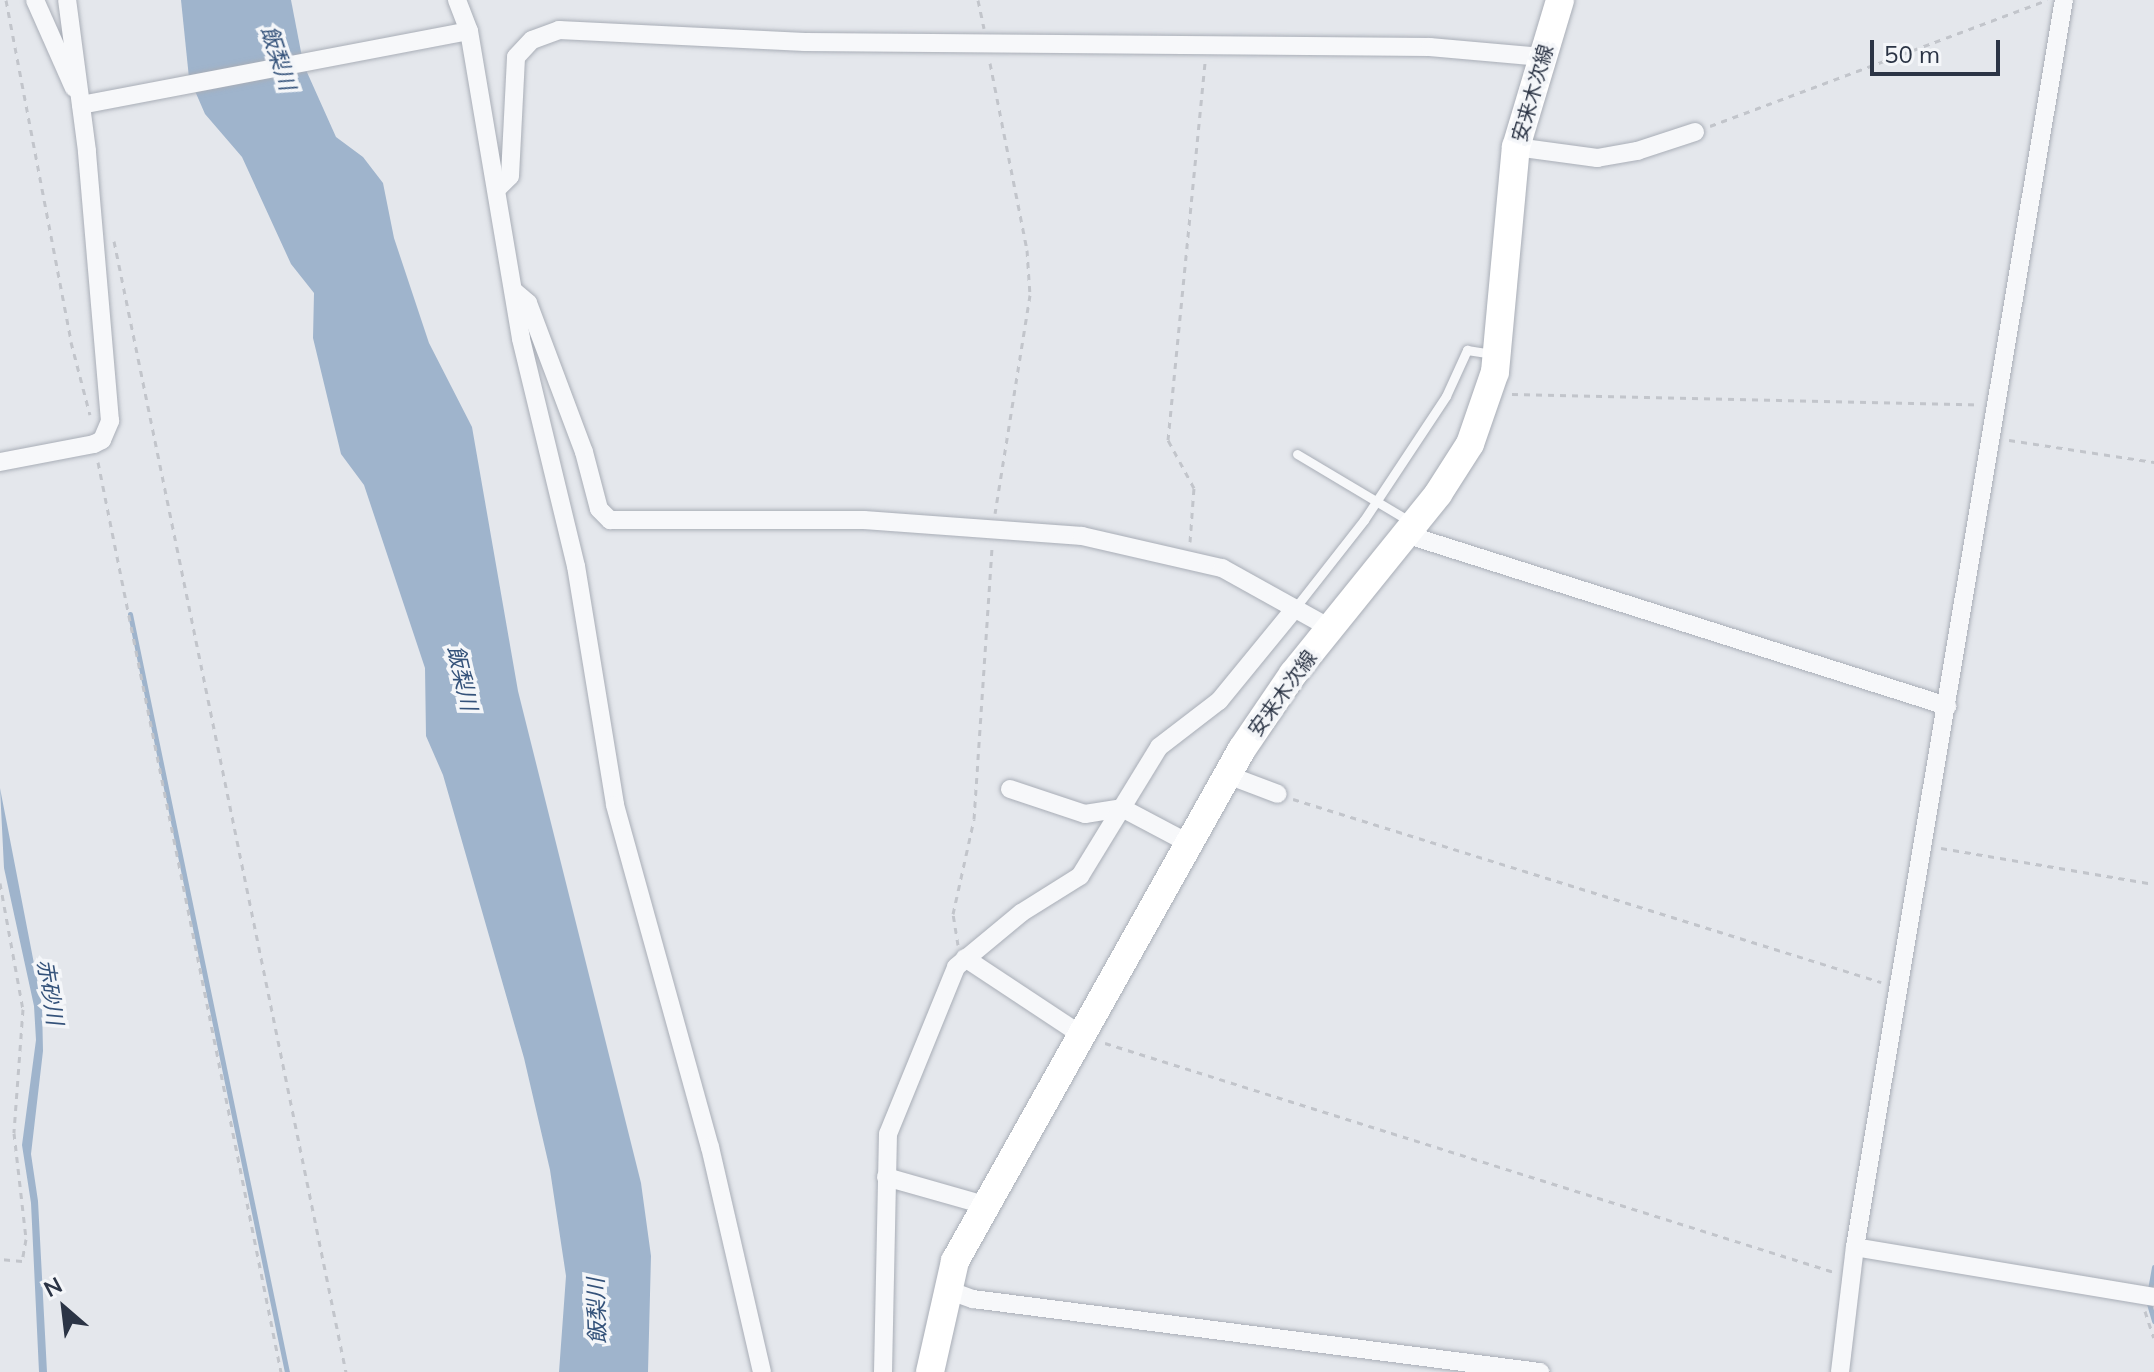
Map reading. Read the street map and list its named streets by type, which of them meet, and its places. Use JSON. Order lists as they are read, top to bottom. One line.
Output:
{"streets":{"main road":["安来木次線"]},"water":["飯梨川","赤砂川"],"scale_bar":"50 m","north":"top left"}
